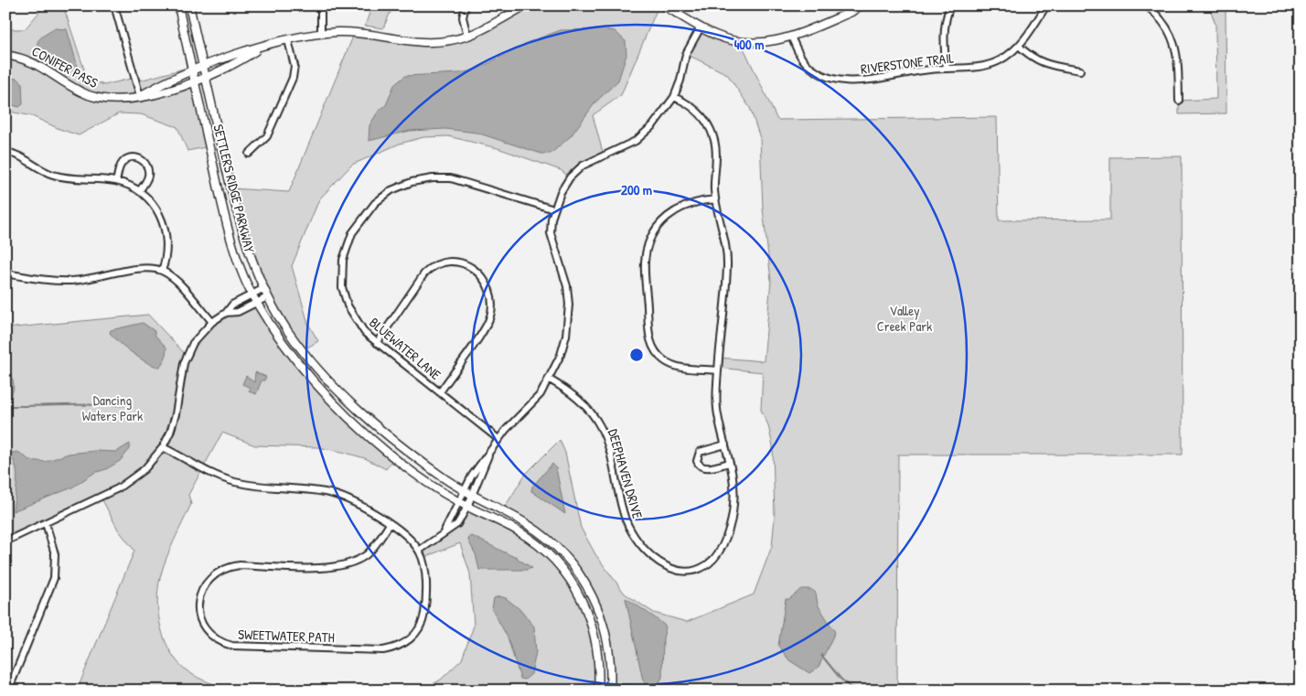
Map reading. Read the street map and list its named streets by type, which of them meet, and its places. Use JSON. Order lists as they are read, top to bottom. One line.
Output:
{"streets":{"street":["RIVERSTONE TRAIL","CONIFER PASS","SETTLERS RIDGE PARKWAY","BLUEWATER LANE","DEEPHAVEN DRIVE","SWEETWATER PATH"]},"crossings":[["CONIFER PASS","SETTLERS RIDGE PARKWAY"]],"parks":["Valley Creek Park","Dancing Waters Park"],"rings":["400 m","200 m"]}
